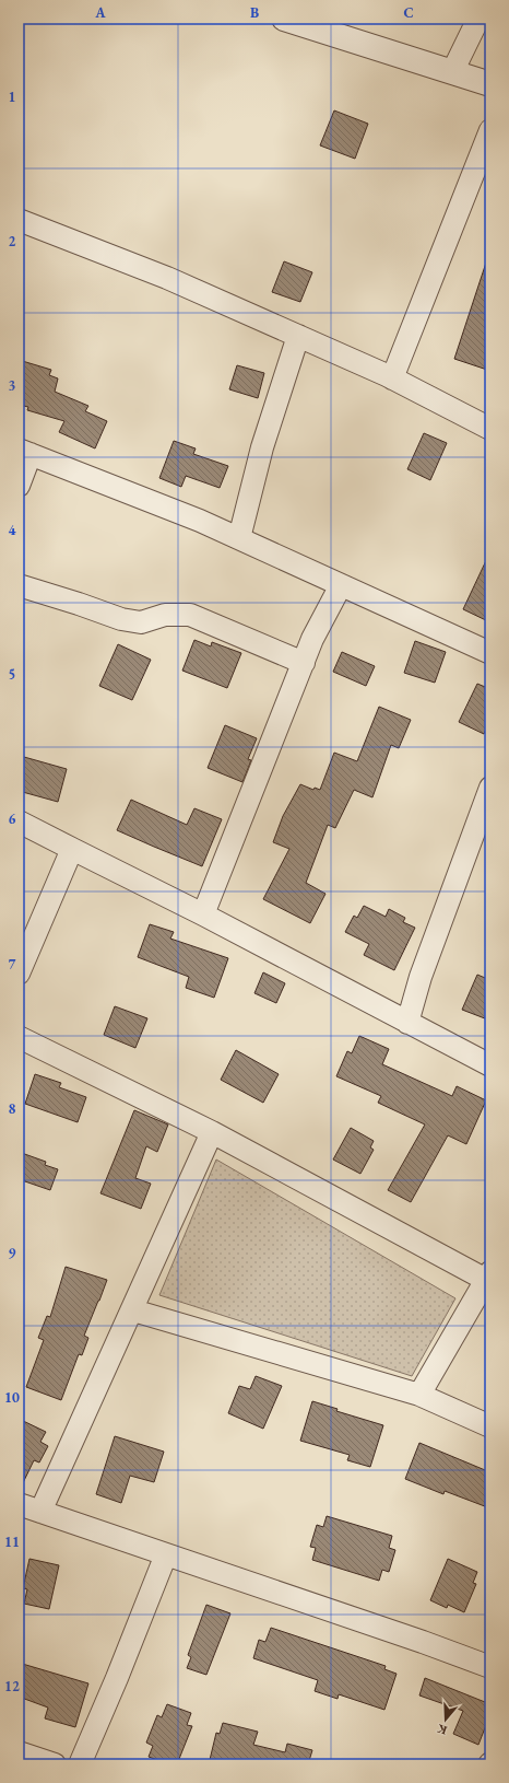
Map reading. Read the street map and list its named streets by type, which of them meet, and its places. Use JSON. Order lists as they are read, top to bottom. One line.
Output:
{"north":"bottom","grid":{"columns":["A","B","C"],"rows":["1","2","3","4","5","6","7","8","9","10","11","12"]}}
